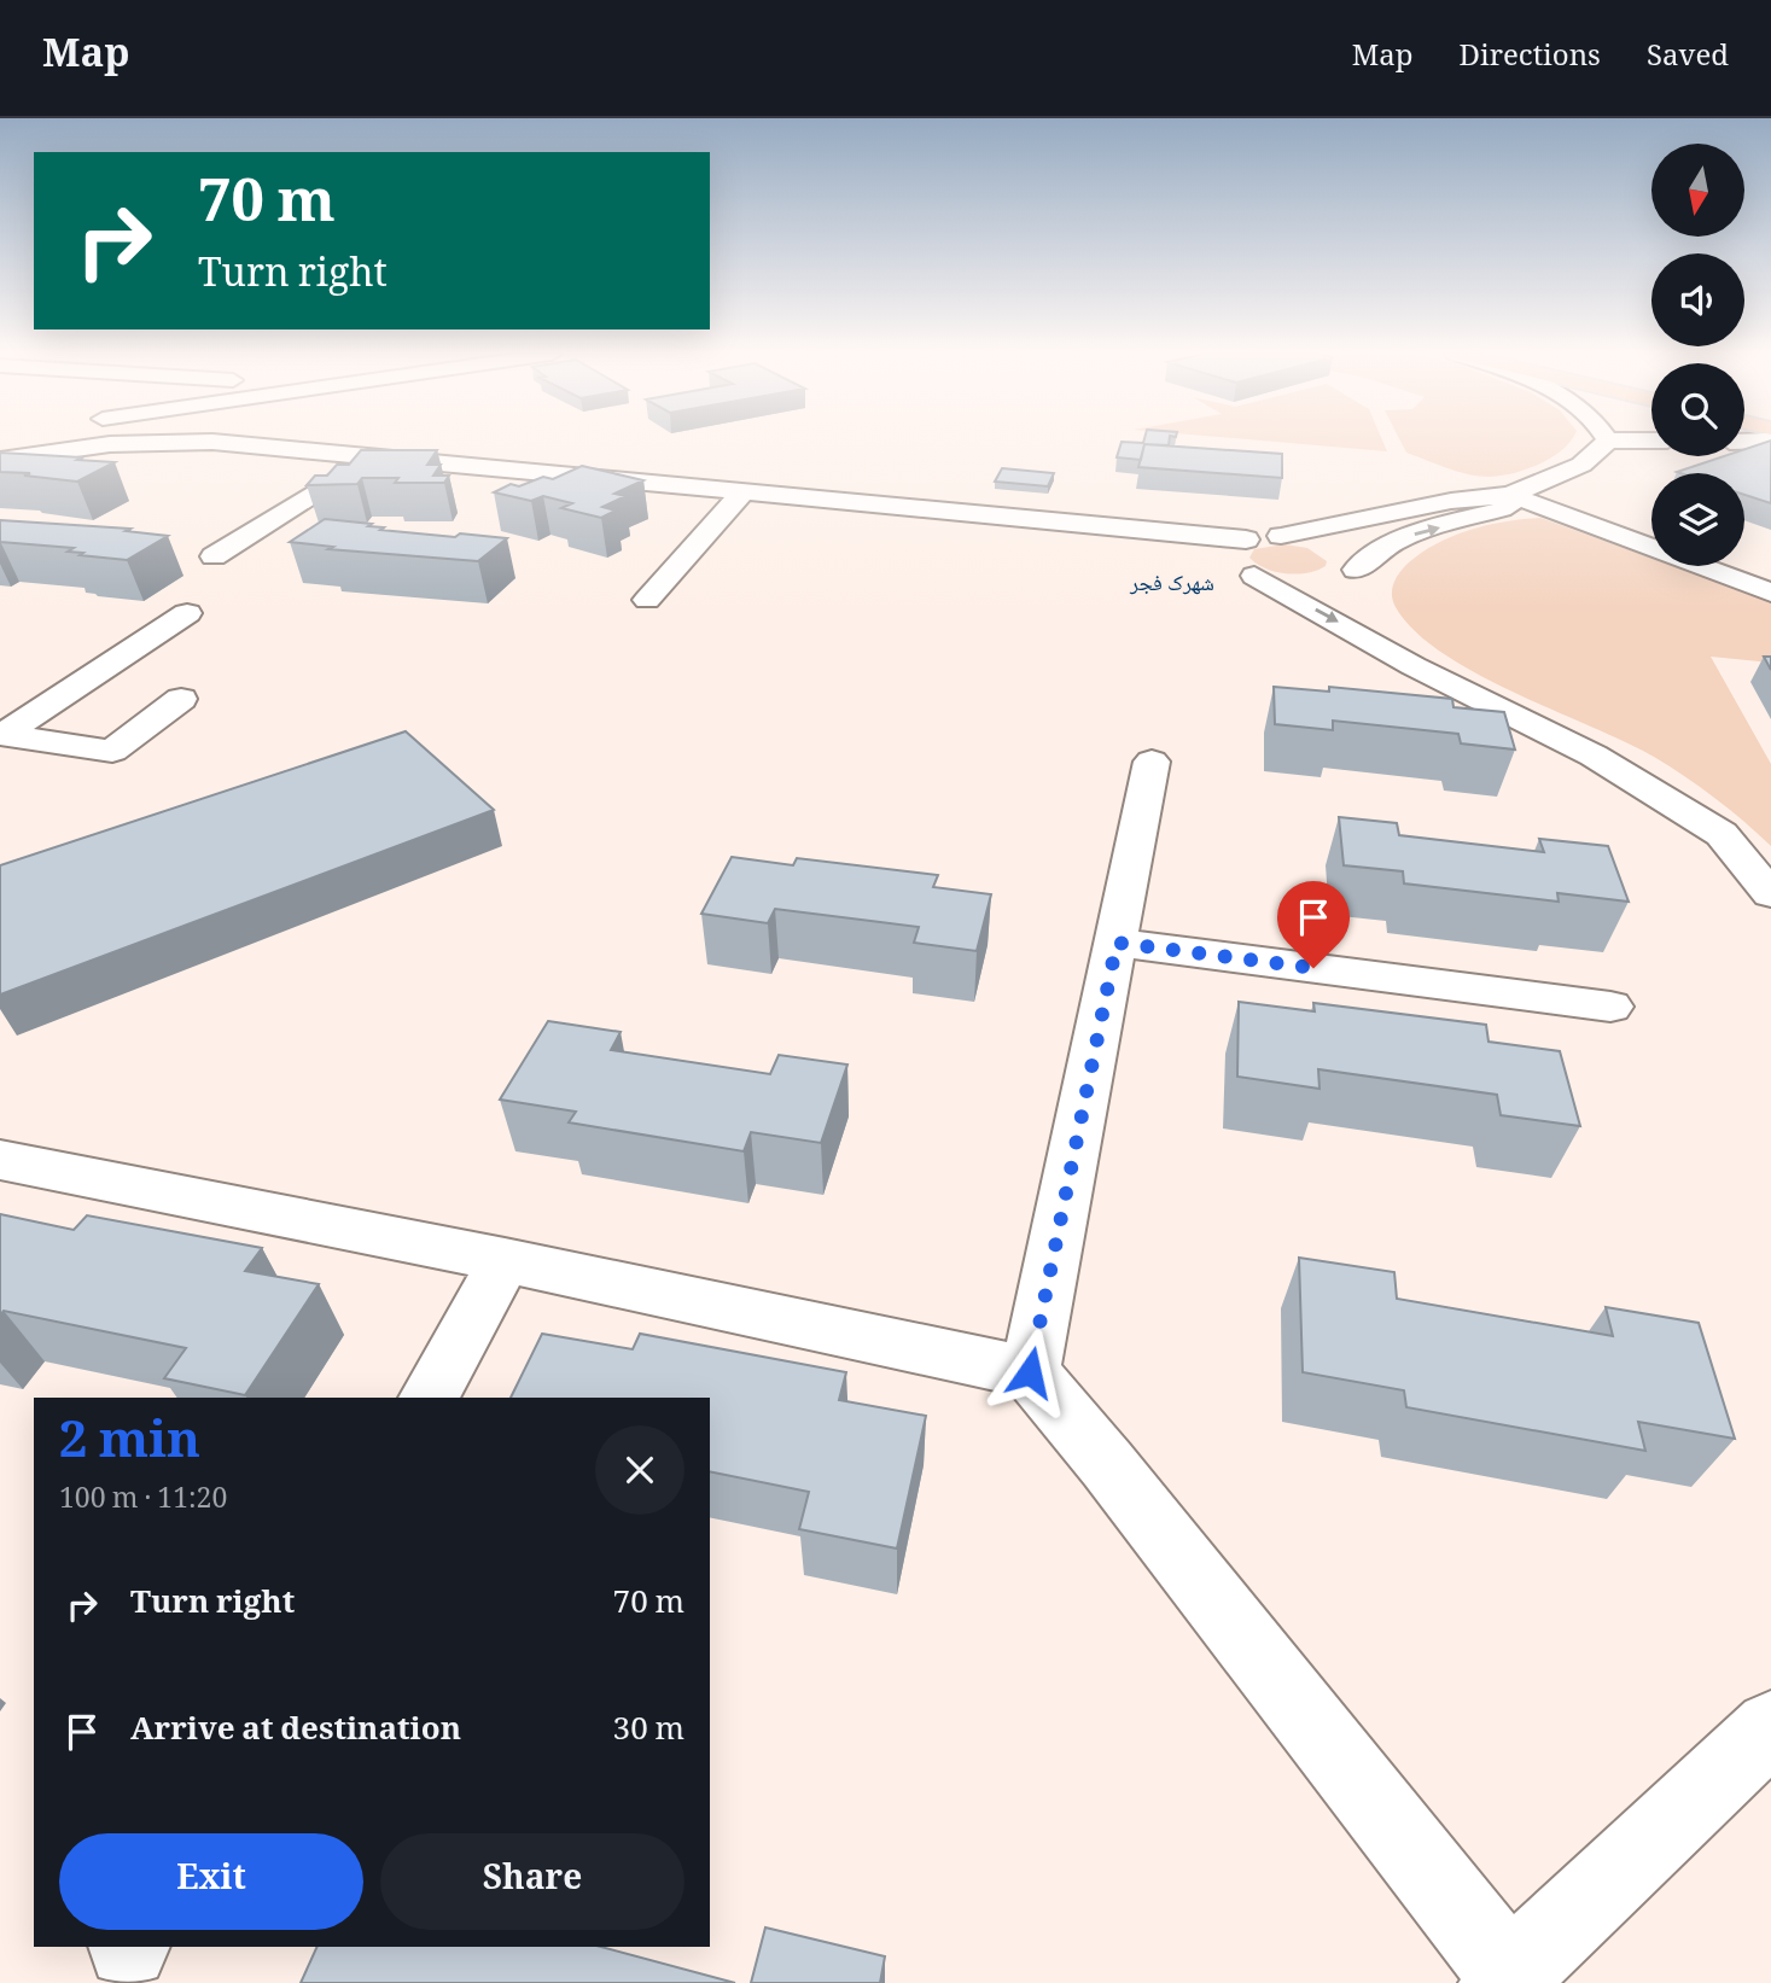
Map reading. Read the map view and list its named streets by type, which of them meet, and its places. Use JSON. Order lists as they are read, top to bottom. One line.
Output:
{"districts":["شهرک فجر"],"north":"bottom","page":{"header":"Map","nav":["Map","Directions","Saved"],"turn":["70 m","Turn right"],"heading":["2 min","100 m · 11:20"],"list":[{"name":"Turn right","value":"70 m"},{"name":"Arrive at destination","value":"30 m"}],"buttons":["Exit","Share"]}}
